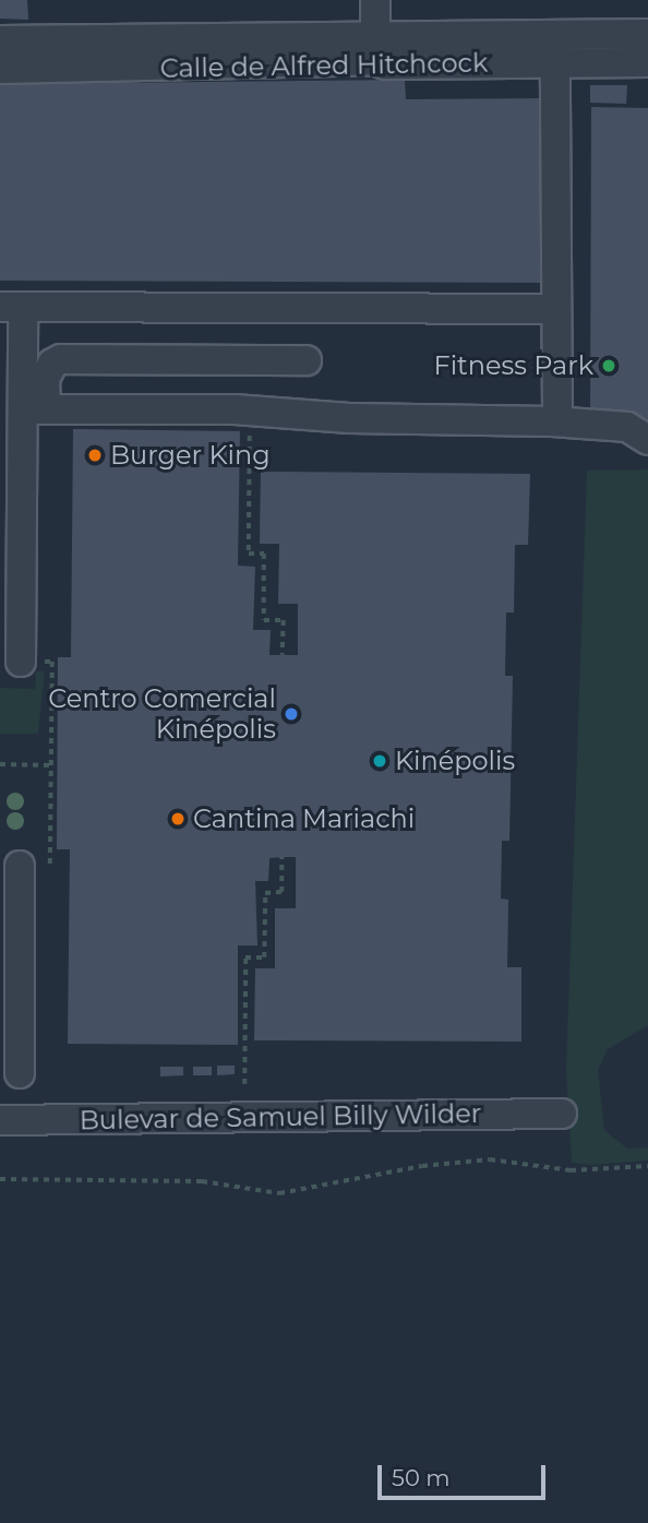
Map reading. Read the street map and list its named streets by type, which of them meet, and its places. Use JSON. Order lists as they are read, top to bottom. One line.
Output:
{"streets":{"street":["Calle de Alfred Hitchcock","Bulevar de Samuel Billy Wilder"]},"places":["Fitness Park","Burger King","Centro Comercial Kinépolis","Kinépolis","Cantina Mariachi"],"scale_bar":"50 m"}
